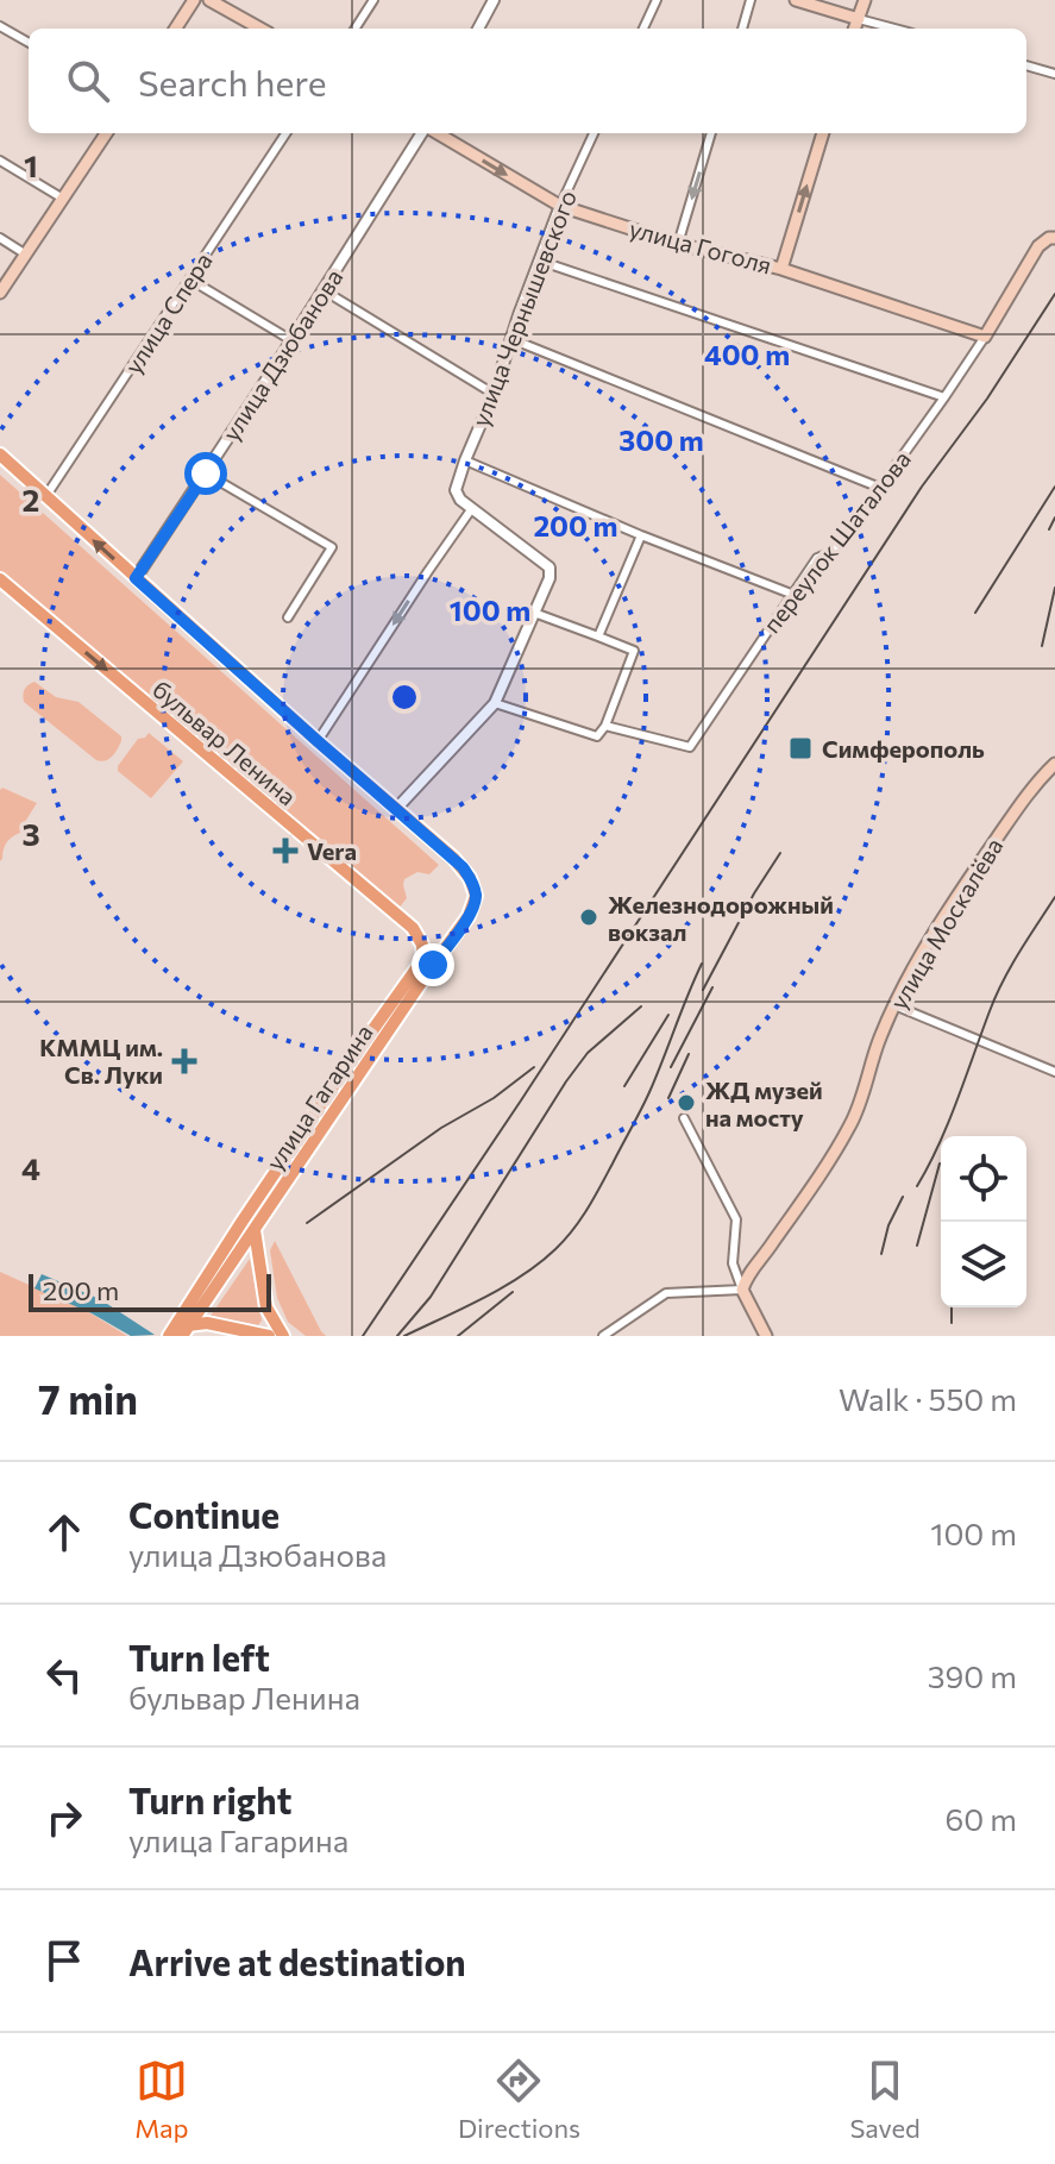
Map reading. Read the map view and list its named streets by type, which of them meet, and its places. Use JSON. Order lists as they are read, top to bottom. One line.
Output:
{"streets":{"main road":["улица Гоголя","бульвар Ленина","улица Москалёва","улица Гагарина"],"street":["улица Чернышевского","улица Спера","улица Дзюбанова","переулок Шаталова"]},"crossings":[["улица Гоголя","улица Чернышевского"],["улица Гоголя","переулок Шаталова"],["бульвар Ленина","улица Гагарина"]],"places":{"transit":["Симферополь"],"health":["Vera","КММЦ им. Св. Луки"],"other":["Железнодорожный вокзал","ЖД музей на мосту"]},"scale_bar":"200 m","page":{"search":"Search here","scale":"200 m","heading":["7 min","Walk · 550 m"],"list":[["Continue","улица Дзюбанова","100 m"],["Turn left","бульвар Ленина","390 m"],["Turn right","улица Гагарина","60 m"],"Arrive at destination"],"nav":["Map","Directions","Saved"]},"grid":{"rows":["1","2","3","4"]},"rings":["400 m","300 m","200 m","100 m"]}
